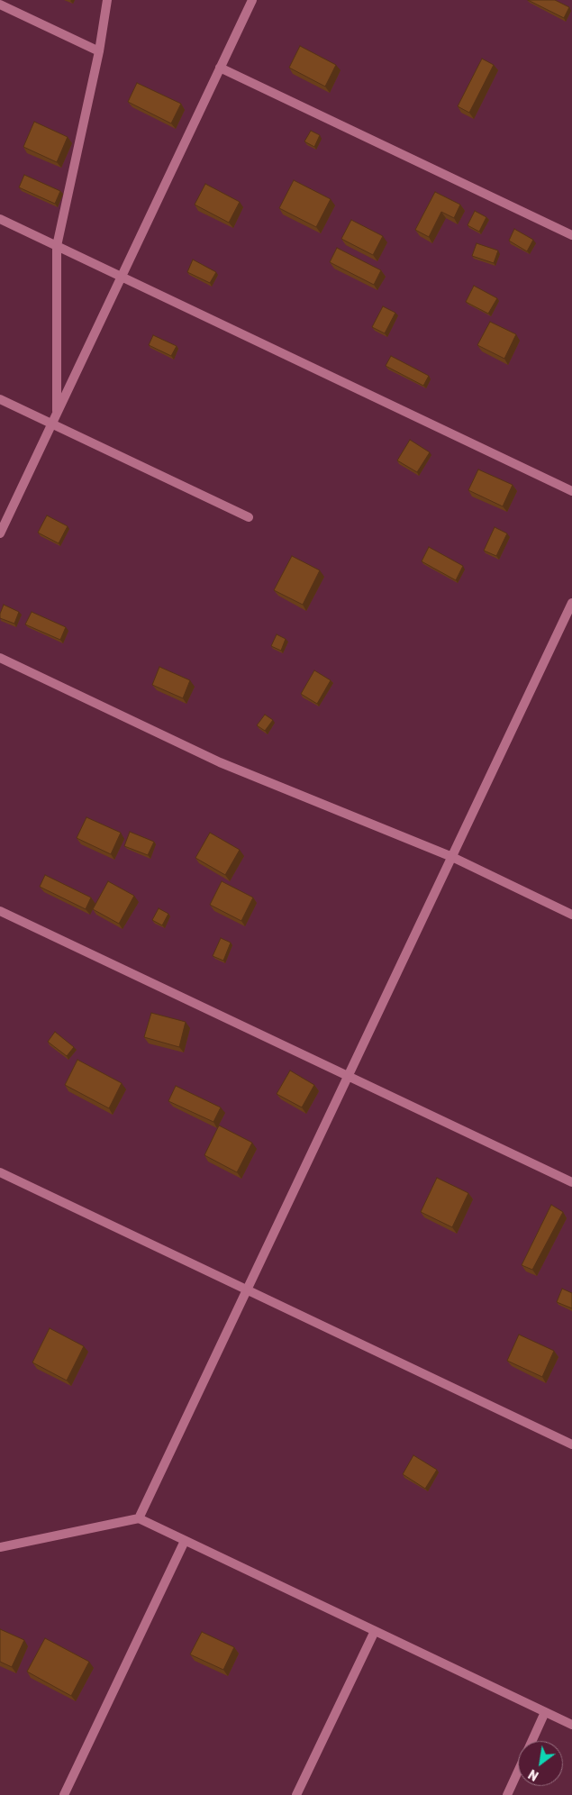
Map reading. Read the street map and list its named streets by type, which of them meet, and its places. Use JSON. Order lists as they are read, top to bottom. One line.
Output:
{"north":"bottom left"}
